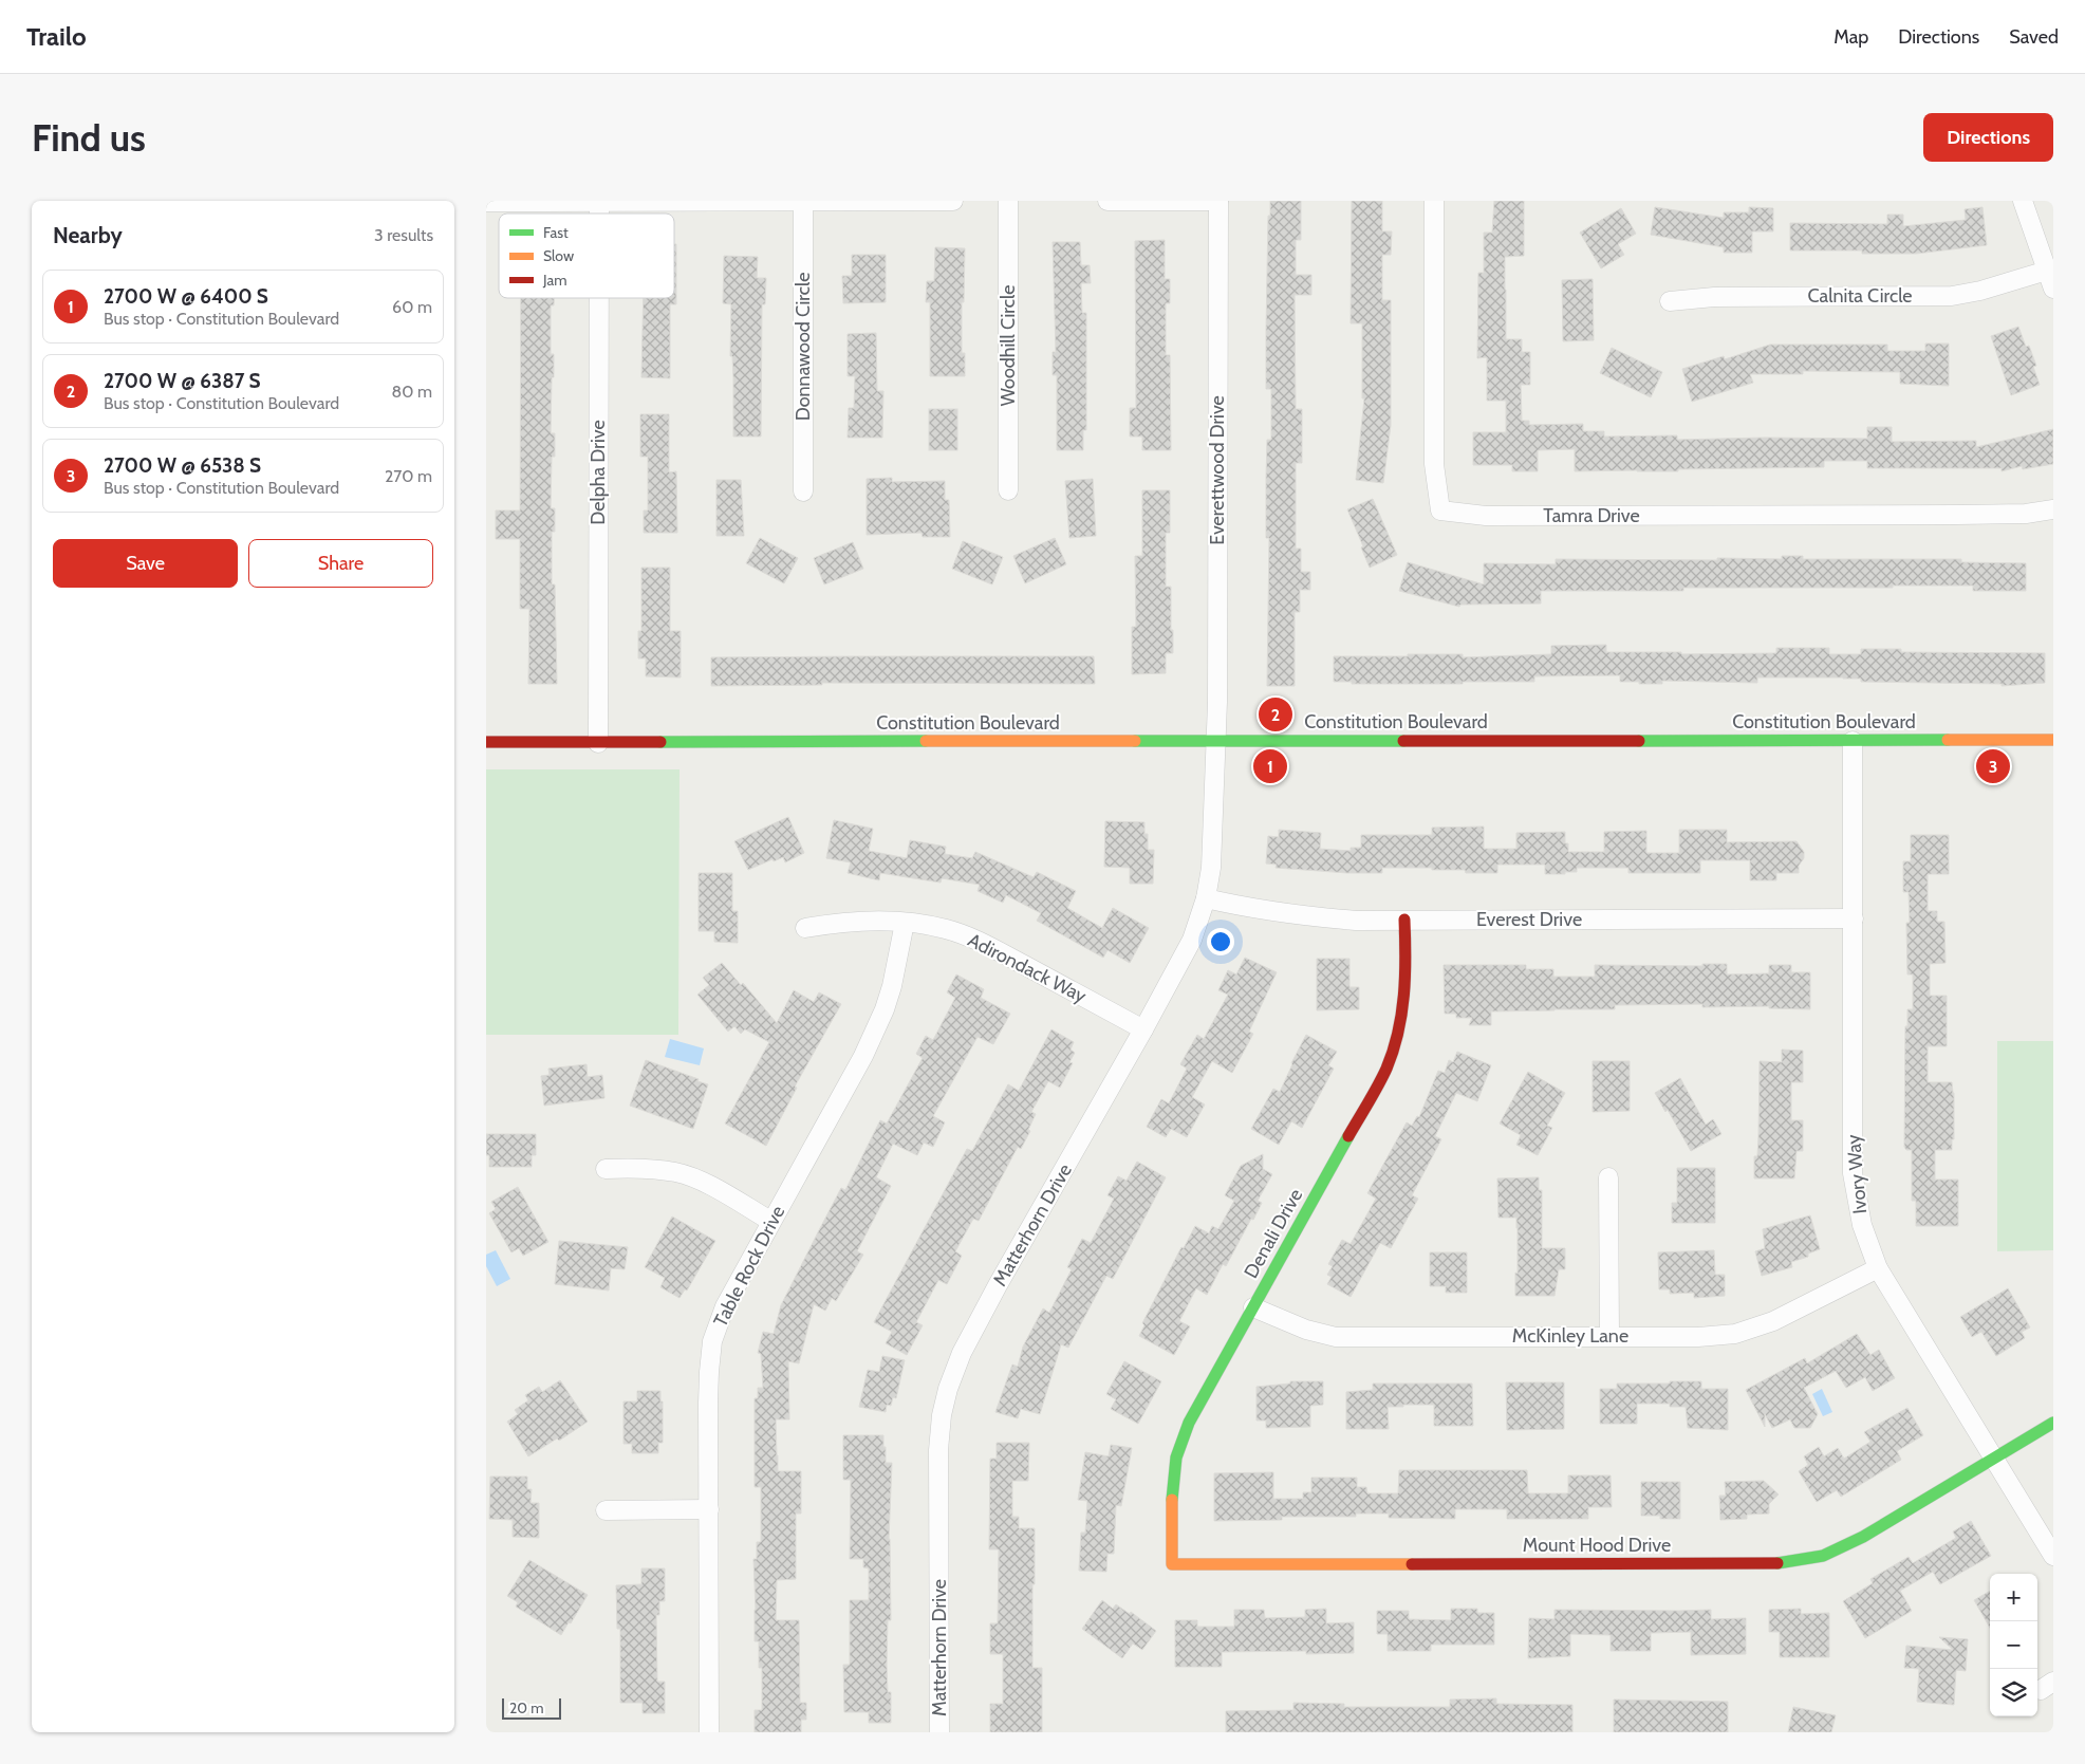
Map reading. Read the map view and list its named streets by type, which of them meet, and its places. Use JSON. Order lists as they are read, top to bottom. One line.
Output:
{"streets":{"street":["Calnita Circle","Woodhill Circle","Donnawood Circle","Everettwood Drive","Delpha Drive","Tamra Drive","Constitution Boulevard","Everest Drive","Adirondack Way","Ivory Way","Matterhorn Drive","Denali Drive","Table Rock Drive","McKinley Lane","Mount Hood Drive"]},"crossings":[["Everettwood Drive","Constitution Boulevard"],["Everettwood Drive","Matterhorn Drive"],["Delpha Drive","Constitution Boulevard"],["Constitution Boulevard","Ivory Way"],["Constitution Boulevard","Matterhorn Drive"],["Everest Drive","Ivory Way"],["Everest Drive","Matterhorn Drive"],["Everest Drive","Denali Drive"],["Adirondack Way","Matterhorn Drive"],["Adirondack Way","Table Rock Drive"],["Ivory Way","McKinley Lane"],["Ivory Way","Mount Hood Drive"],["Denali Drive","McKinley Lane"],["Denali Drive","Mount Hood Drive"]],"legend":["Fast","Slow","Jam"],"scale_bar":"20 m","page":{"header":"Trailo","nav":["Map","Directions","Saved"],"buttons":["Directions",["Save","Share"]],"title":"Find us","heading":["Nearby","3 results"],"list":[{"mark":"1","name":"2700 W @ 6400 S","note":"Bus stop · Constitution Boulevard","value":"60 m"},{"mark":"2","name":"2700 W @ 6387 S","note":"Bus stop · Constitution Boulevard","value":"80 m"},{"mark":"3","name":"2700 W @ 6538 S","note":"Bus stop · Constitution Boulevard","value":"270 m"}],"pins":["2","1","3"],"map_buttons":["+","−"],"scale":"20 m"}}
